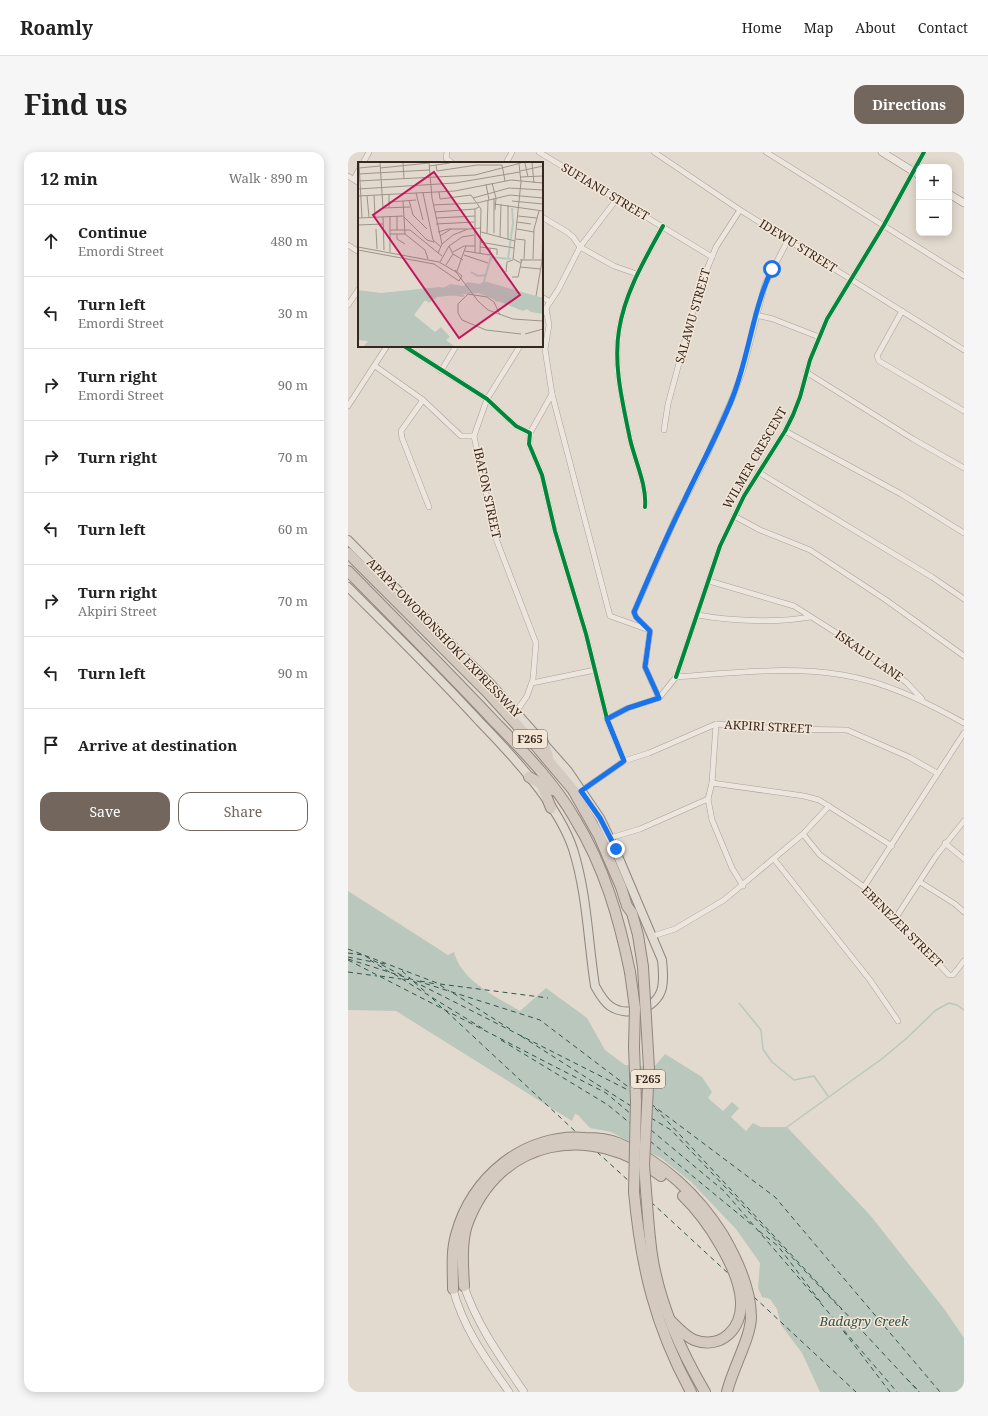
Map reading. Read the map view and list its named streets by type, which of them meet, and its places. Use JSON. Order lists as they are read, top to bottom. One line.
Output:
{"streets":{"highway":["APAPA-OWORONSHOKI EXPRESSWAY","F265"],"street":["SUFIANU STREET","IDEWU STREET","SALAWU STREET","WILMER CRESCENT","IBAFON STREET","ISKALU LANE","AKPIRI STREET","EBENEZER STREET"]},"crossings":[["SUFIANU STREET","SALAWU STREET"],["IDEWU STREET","SALAWU STREET"],["IDEWU STREET","WILMER CRESCENT"],["WILMER CRESCENT","ISKALU LANE"],["IBAFON STREET","APAPA-OWORONSHOKI EXPRESSWAY"],["APAPA-OWORONSHOKI EXPRESSWAY","AKPIRI STREET"]],"water":["Badagry Creek"],"page":{"header":"Roamly","nav":["Home","Map","About","Contact"],"title":"Find us","buttons":["Directions",["Save","Share"]],"heading":["12 min","Walk · 890 m"],"map_buttons":["+","−"],"list":[["Continue","Emordi Street","480 m"],["Turn left","Emordi Street","30 m"],["Turn right","Emordi Street","90 m"],["Turn right","70 m"],["Turn left","60 m"],["Turn right","Akpiri Street","70 m"],["Turn left","90 m"],"Arrive at destination"]}}
